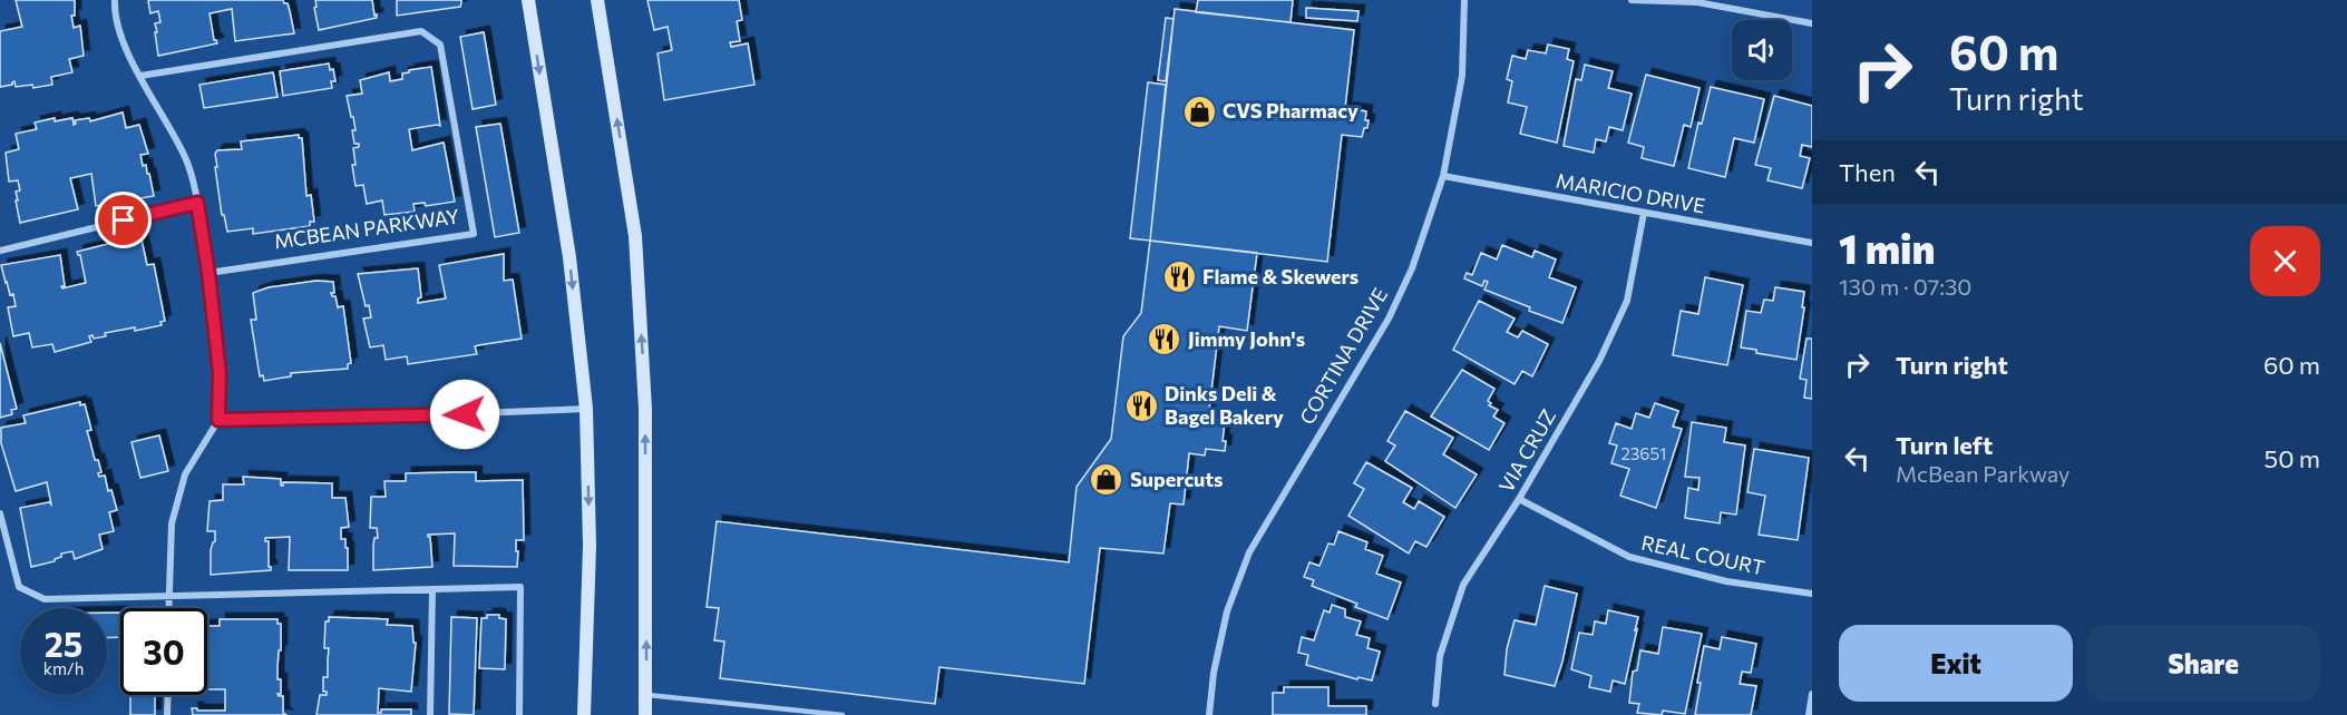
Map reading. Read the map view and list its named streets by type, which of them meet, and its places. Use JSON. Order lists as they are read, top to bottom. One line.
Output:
{"streets":{"street":["MARICIO DRIVE","MCBEAN PARKWAY","CORTINA DRIVE","VIA CRUZ","REAL COURT"]},"crossings":[["MARICIO DRIVE","CORTINA DRIVE"],["MARICIO DRIVE","VIA CRUZ"],["VIA CRUZ","REAL COURT"]],"places":{"shop":["CVS Pharmacy","Supercuts"],"restaurant":["Flame & Skewers","Jimmy John's","Dinks Deli & Bagel Bakery"]},"house_numbers":["23651"],"page":{"turn":["60 m","Turn right"],"then":"Then","heading":["1 min","130 m · 07:30"],"list":[{"name":"Turn right","value":"60 m"},{"name":"Turn left","note":"McBean Parkway","value":"50 m"}],"speed":"25 km/h","limit":"30","buttons":["Exit","Share"]}}
